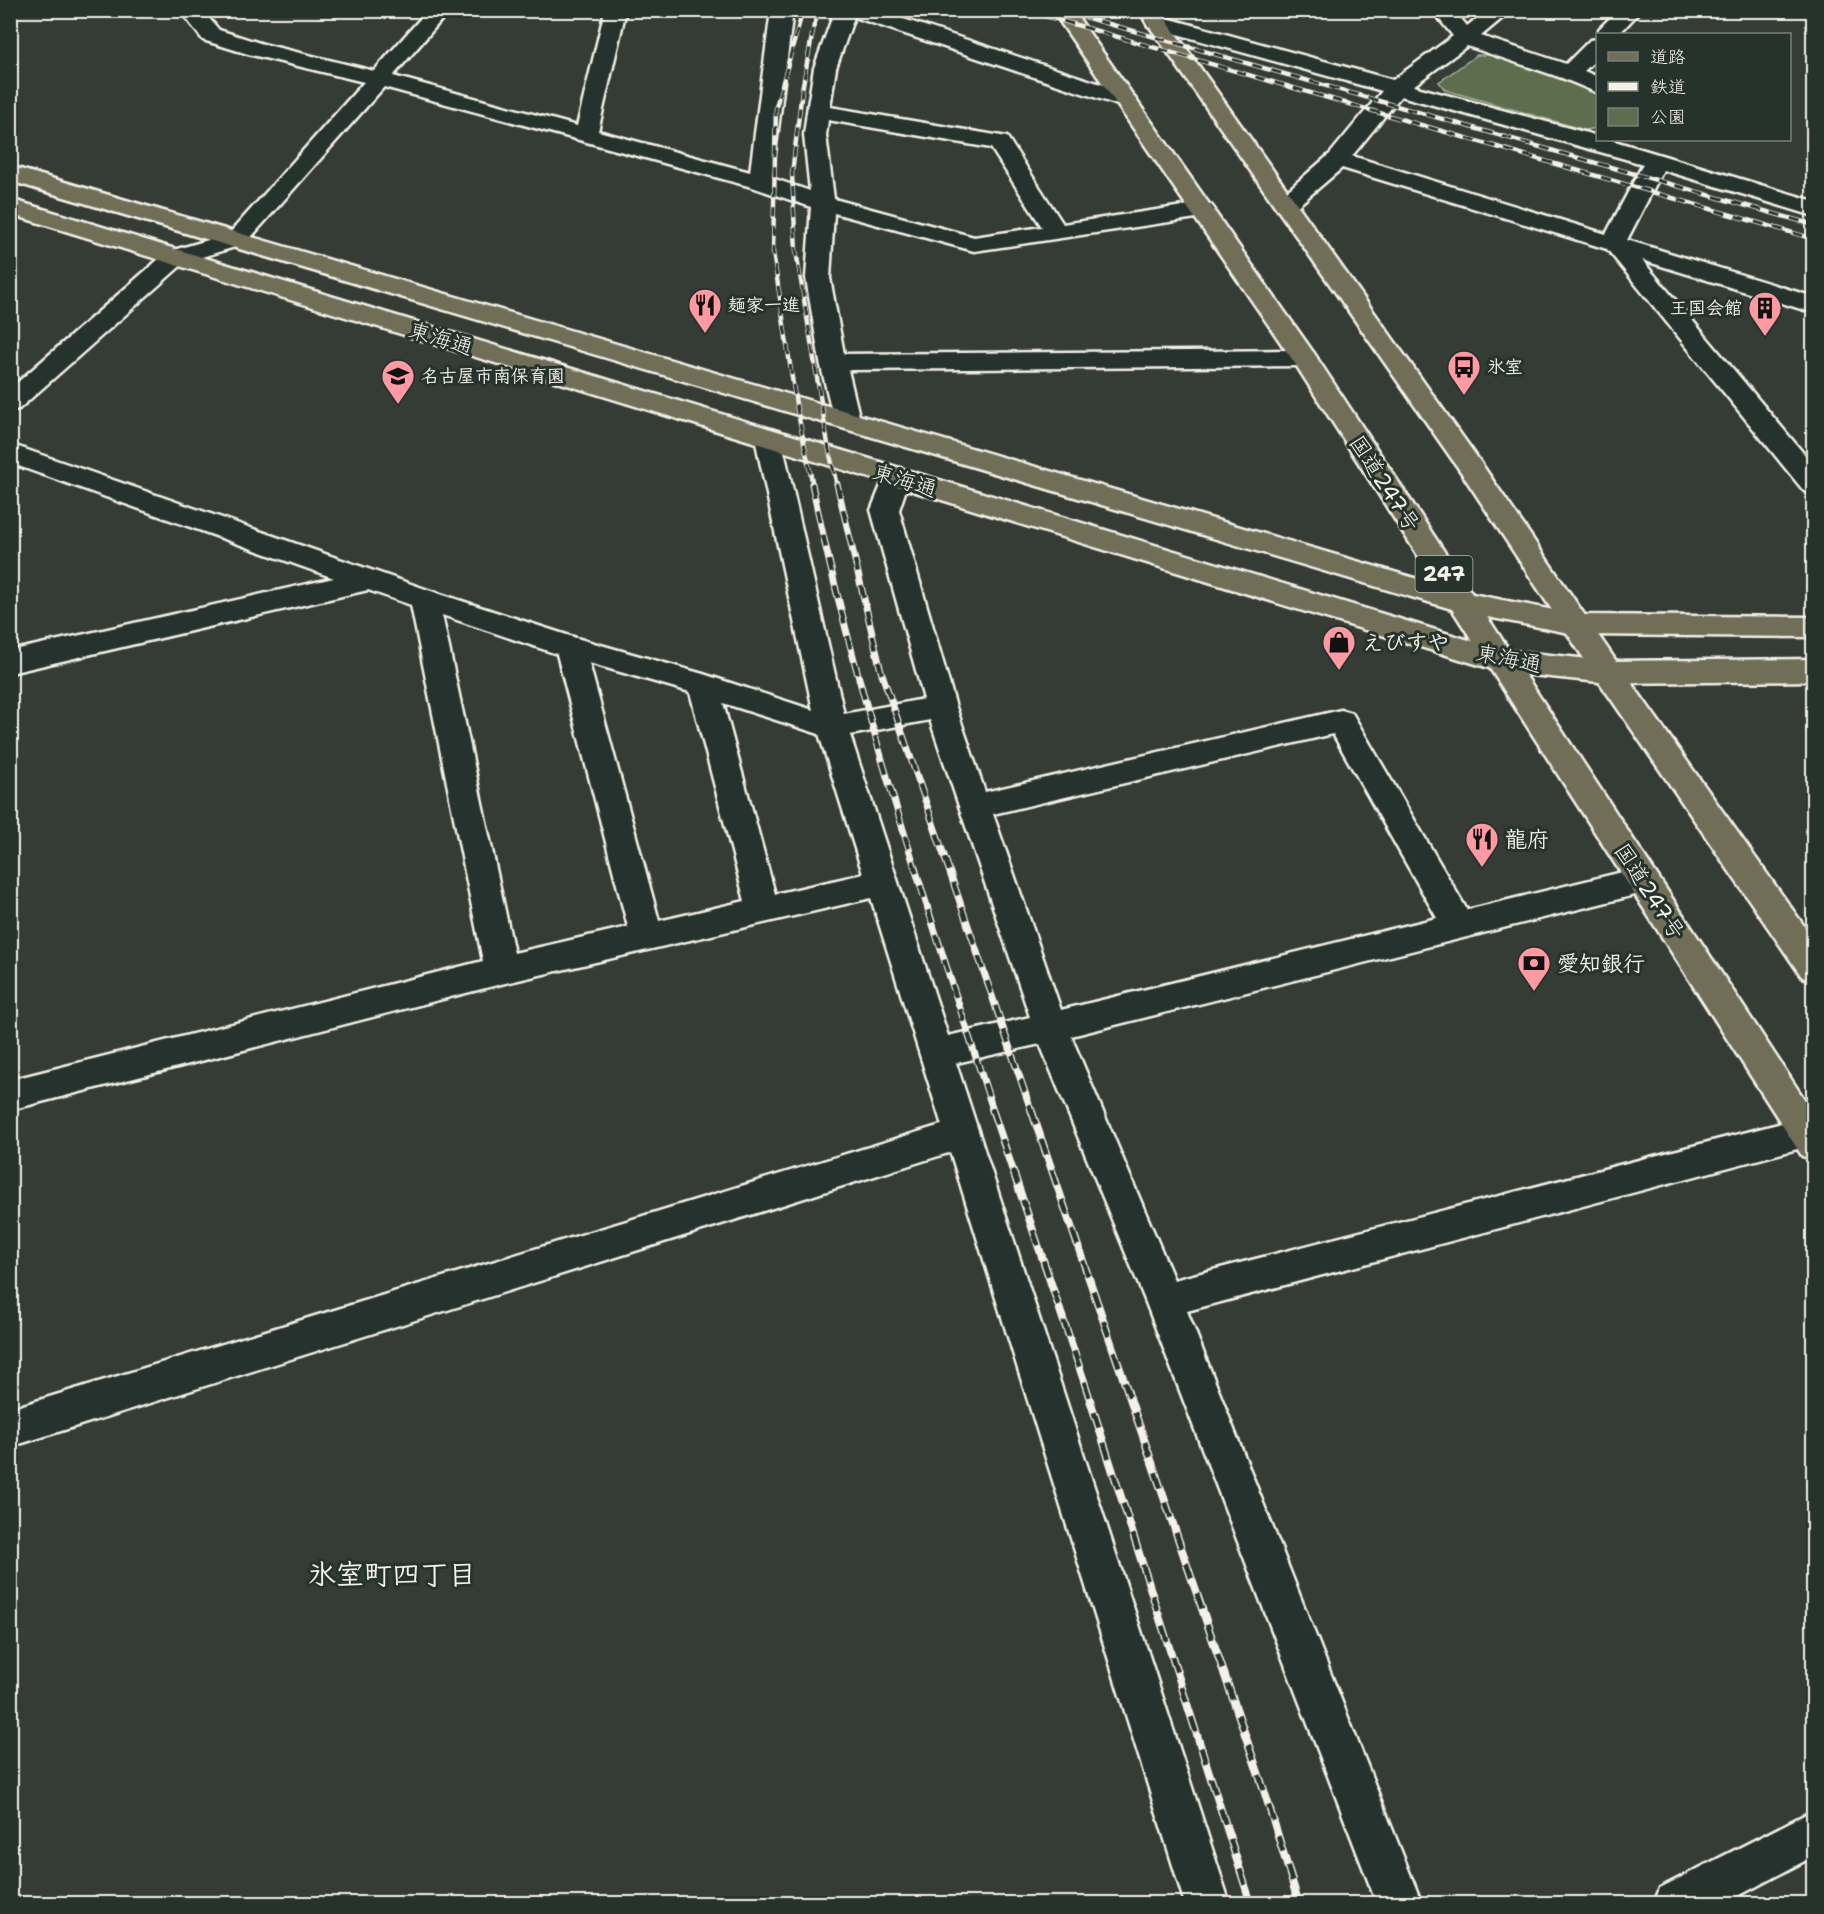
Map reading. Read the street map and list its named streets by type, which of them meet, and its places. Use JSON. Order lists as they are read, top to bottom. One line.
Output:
{"streets":{"main road":["東海通","国道247号","247"]},"crossings":[["東海通","国道247号"]],"districts":["氷室町四丁目"],"places":{"restaurant":["麺家一進","龍府"],"building":["王国会館"],"bus stop":["氷室"],"school or university":["名古屋市南保育園"],"shop":["えびすや"],"bank":["愛知銀行"]},"legend":["道路","鉄道","公園"]}
